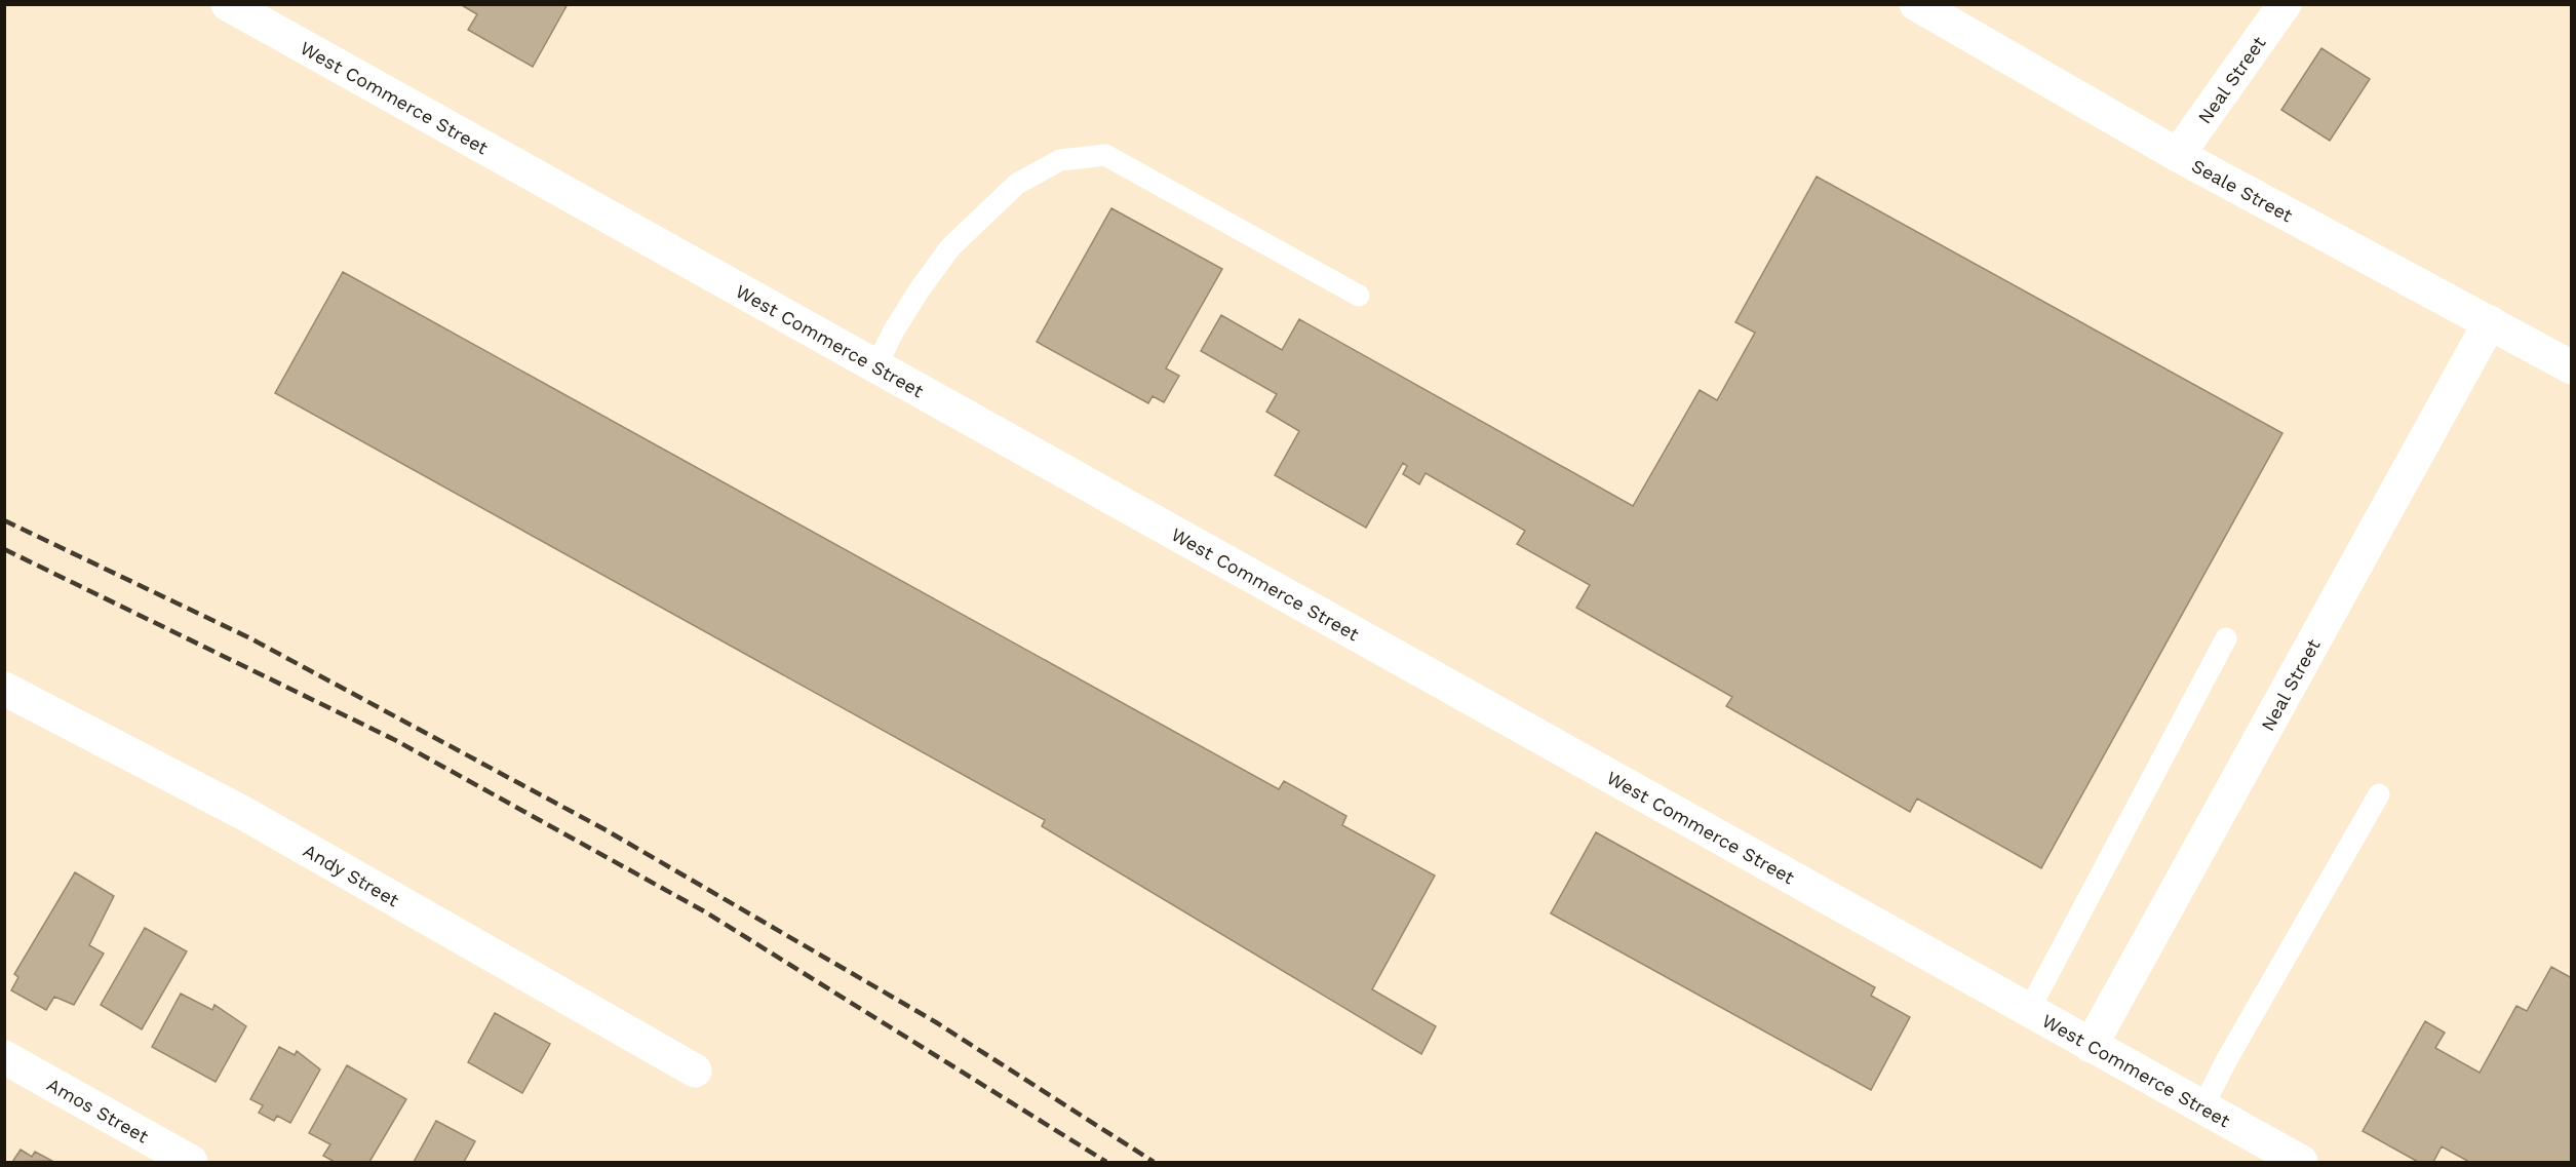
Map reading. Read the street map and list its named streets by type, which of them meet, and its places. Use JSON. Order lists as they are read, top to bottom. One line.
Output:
{"streets":{"street":["Neal Street","West Commerce Street","Seale Street","Andy Street","Amos Street"]},"crossings":[["Neal Street","West Commerce Street"],["Neal Street","Seale Street"]]}
